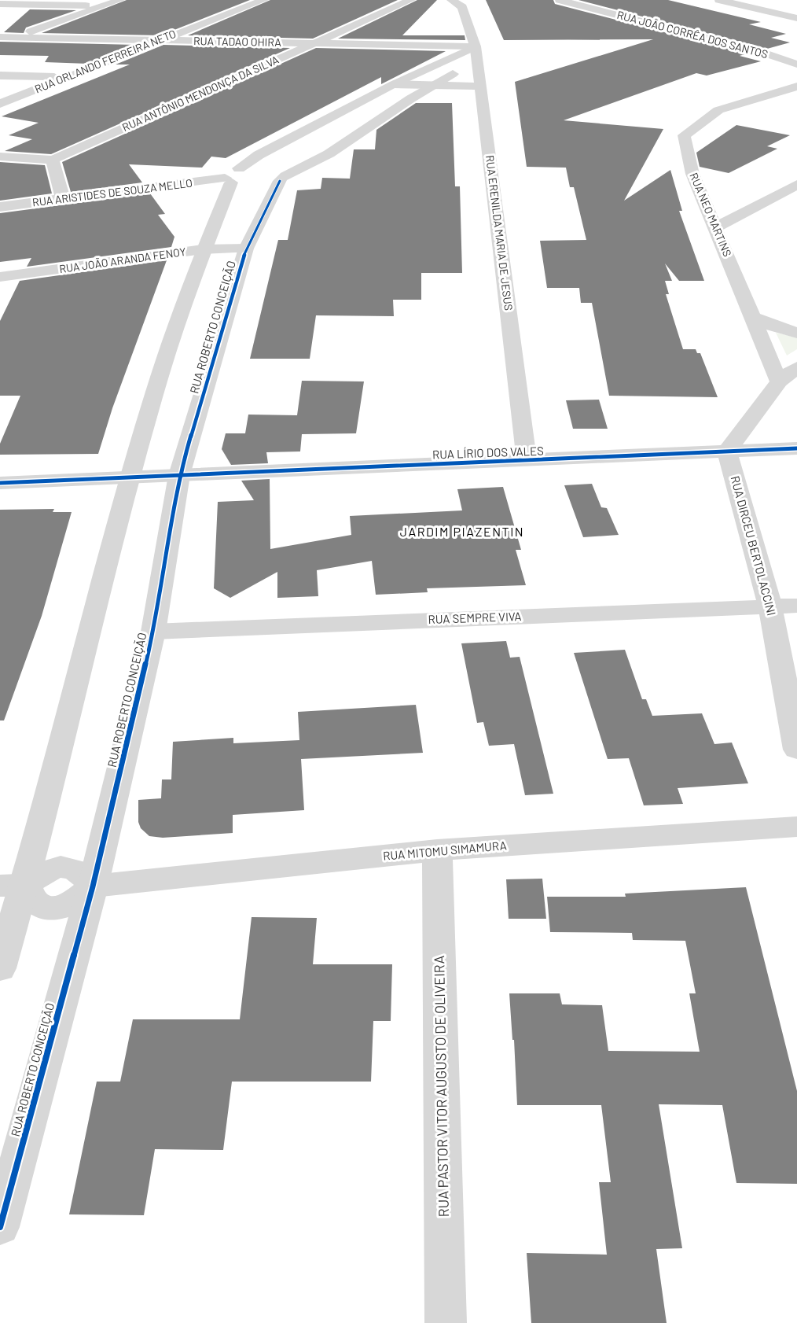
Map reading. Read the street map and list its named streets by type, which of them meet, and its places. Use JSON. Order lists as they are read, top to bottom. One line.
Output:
{"streets":{"street":["RUA JOÃO CORRÊA DOS SANTOS","RUA TADAO OHIRA","RUA ORLANDO FERREIRA NETO","RUA ANTÔNIO MENDONÇA DA SILVA","RUA ARISTIDES DE SOUZA MELLO","RUA NEO MARTINS","RUA ERENILDA MARIA DE JESUS","RUA JOÃO ARANDA FENOY","RUA ROBERTO CONCEIÇÃO","RUA LÍRIO DOS VALES","RUA DIRCEU BERTOLACCINI","RUA SEMPRE VIVA","RUA MITOMU SIMAMURA","RUA PASTOR VITOR AUGUSTO DE OLIVEIRA"]},"crossings":[["RUA TADAO OHIRA","RUA ORLANDO FERREIRA NETO"],["RUA TADAO OHIRA","RUA ANTÔNIO MENDONÇA DA SILVA"],["RUA TADAO OHIRA","RUA ERENILDA MARIA DE JESUS"],["RUA ERENILDA MARIA DE JESUS","RUA LÍRIO DOS VALES"],["RUA JOÃO ARANDA FENOY","RUA ROBERTO CONCEIÇÃO"],["RUA ROBERTO CONCEIÇÃO","RUA LÍRIO DOS VALES"],["RUA ROBERTO CONCEIÇÃO","RUA SEMPRE VIVA"],["RUA ROBERTO CONCEIÇÃO","RUA MITOMU SIMAMURA"],["RUA LÍRIO DOS VALES","RUA DIRCEU BERTOLACCINI"],["RUA DIRCEU BERTOLACCINI","RUA SEMPRE VIVA"],["RUA MITOMU SIMAMURA","RUA PASTOR VITOR AUGUSTO DE OLIVEIRA"]],"districts":["JARDIM PIAZENTIN"]}
